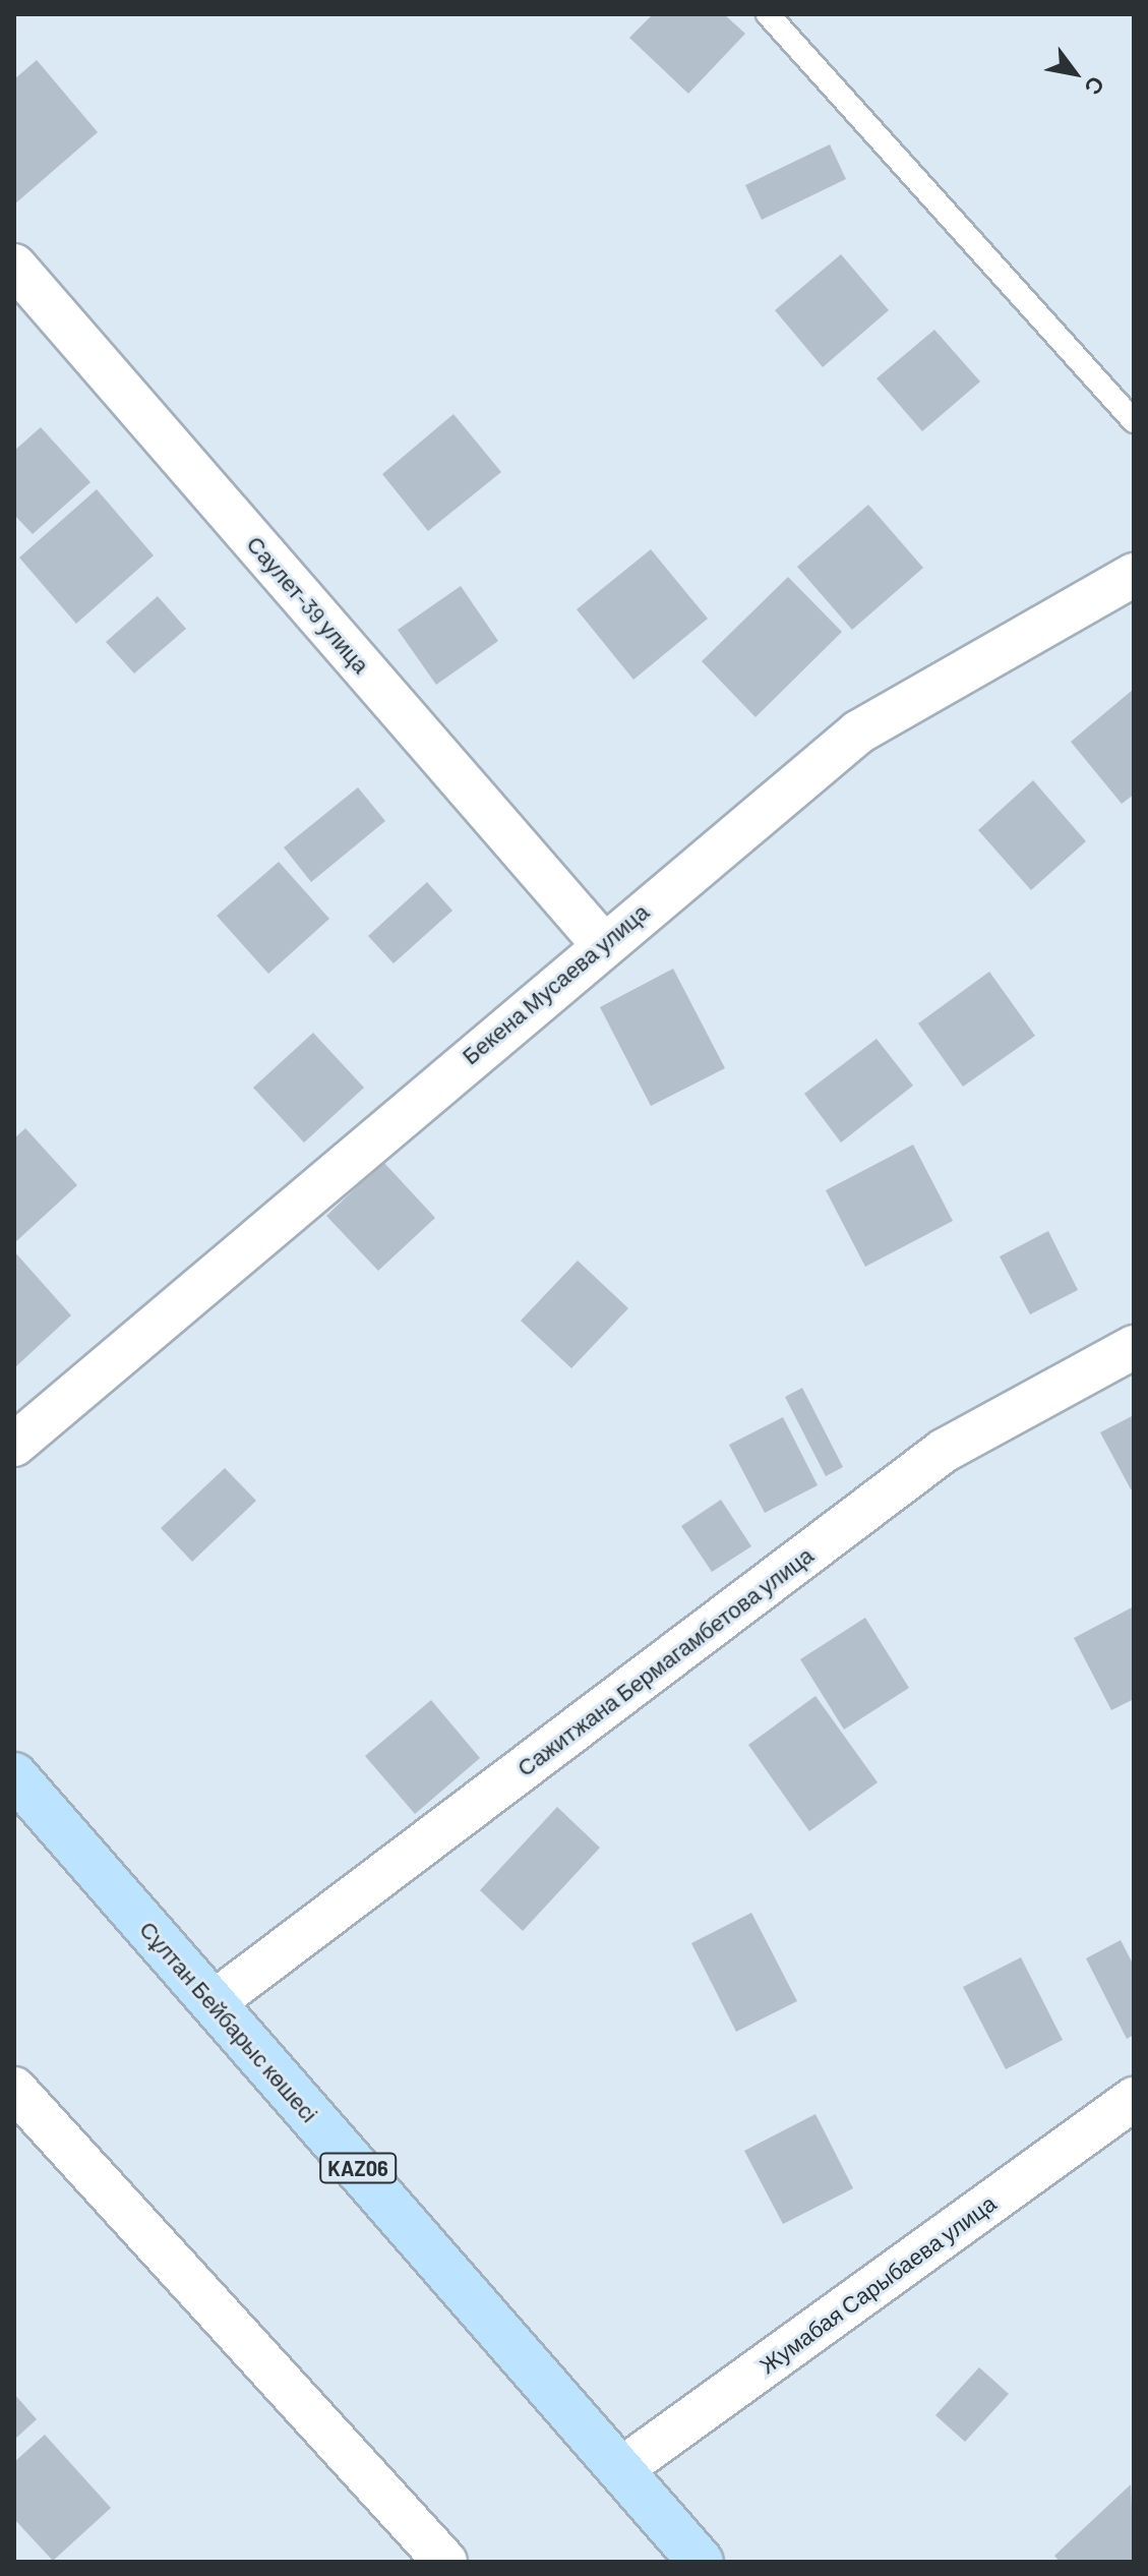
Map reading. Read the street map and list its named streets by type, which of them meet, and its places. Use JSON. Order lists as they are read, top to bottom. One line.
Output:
{"streets":{"main road":["Сұлтан Бейбарыс көшесі","KAZ06"],"street":["Саулет-39 улица","Бекена Мусаева улица","Сажитжана Бермагамбетова улица","Жумабая Сарыбаева улица"]},"crossings":[["Саулет-39 улица","Бекена Мусаева улица"],["Сажитжана Бермагамбетова улица","Сұлтан Бейбарыс көшесі"],["Сұлтан Бейбарыс көшесі","Жумабая Сарыбаева улица"]],"north":"bottom right"}
